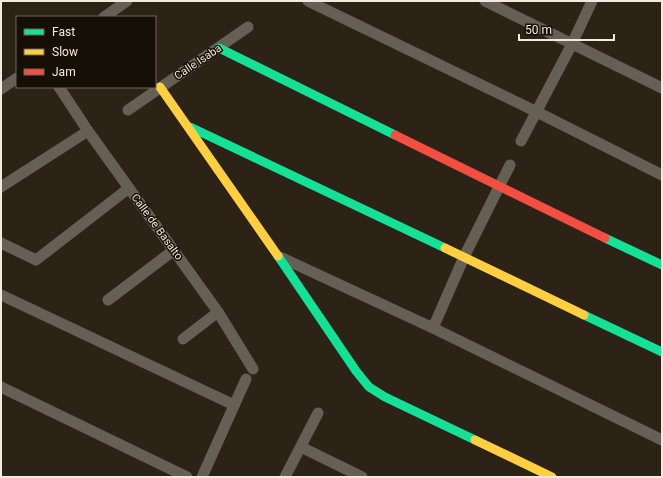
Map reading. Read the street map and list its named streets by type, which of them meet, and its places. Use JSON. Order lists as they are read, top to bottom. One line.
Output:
{"streets":{"street":["Calle Isaba","Calle de Basalto"]},"legend":["Fast","Slow","Jam"],"scale_bar":"50 m"}
